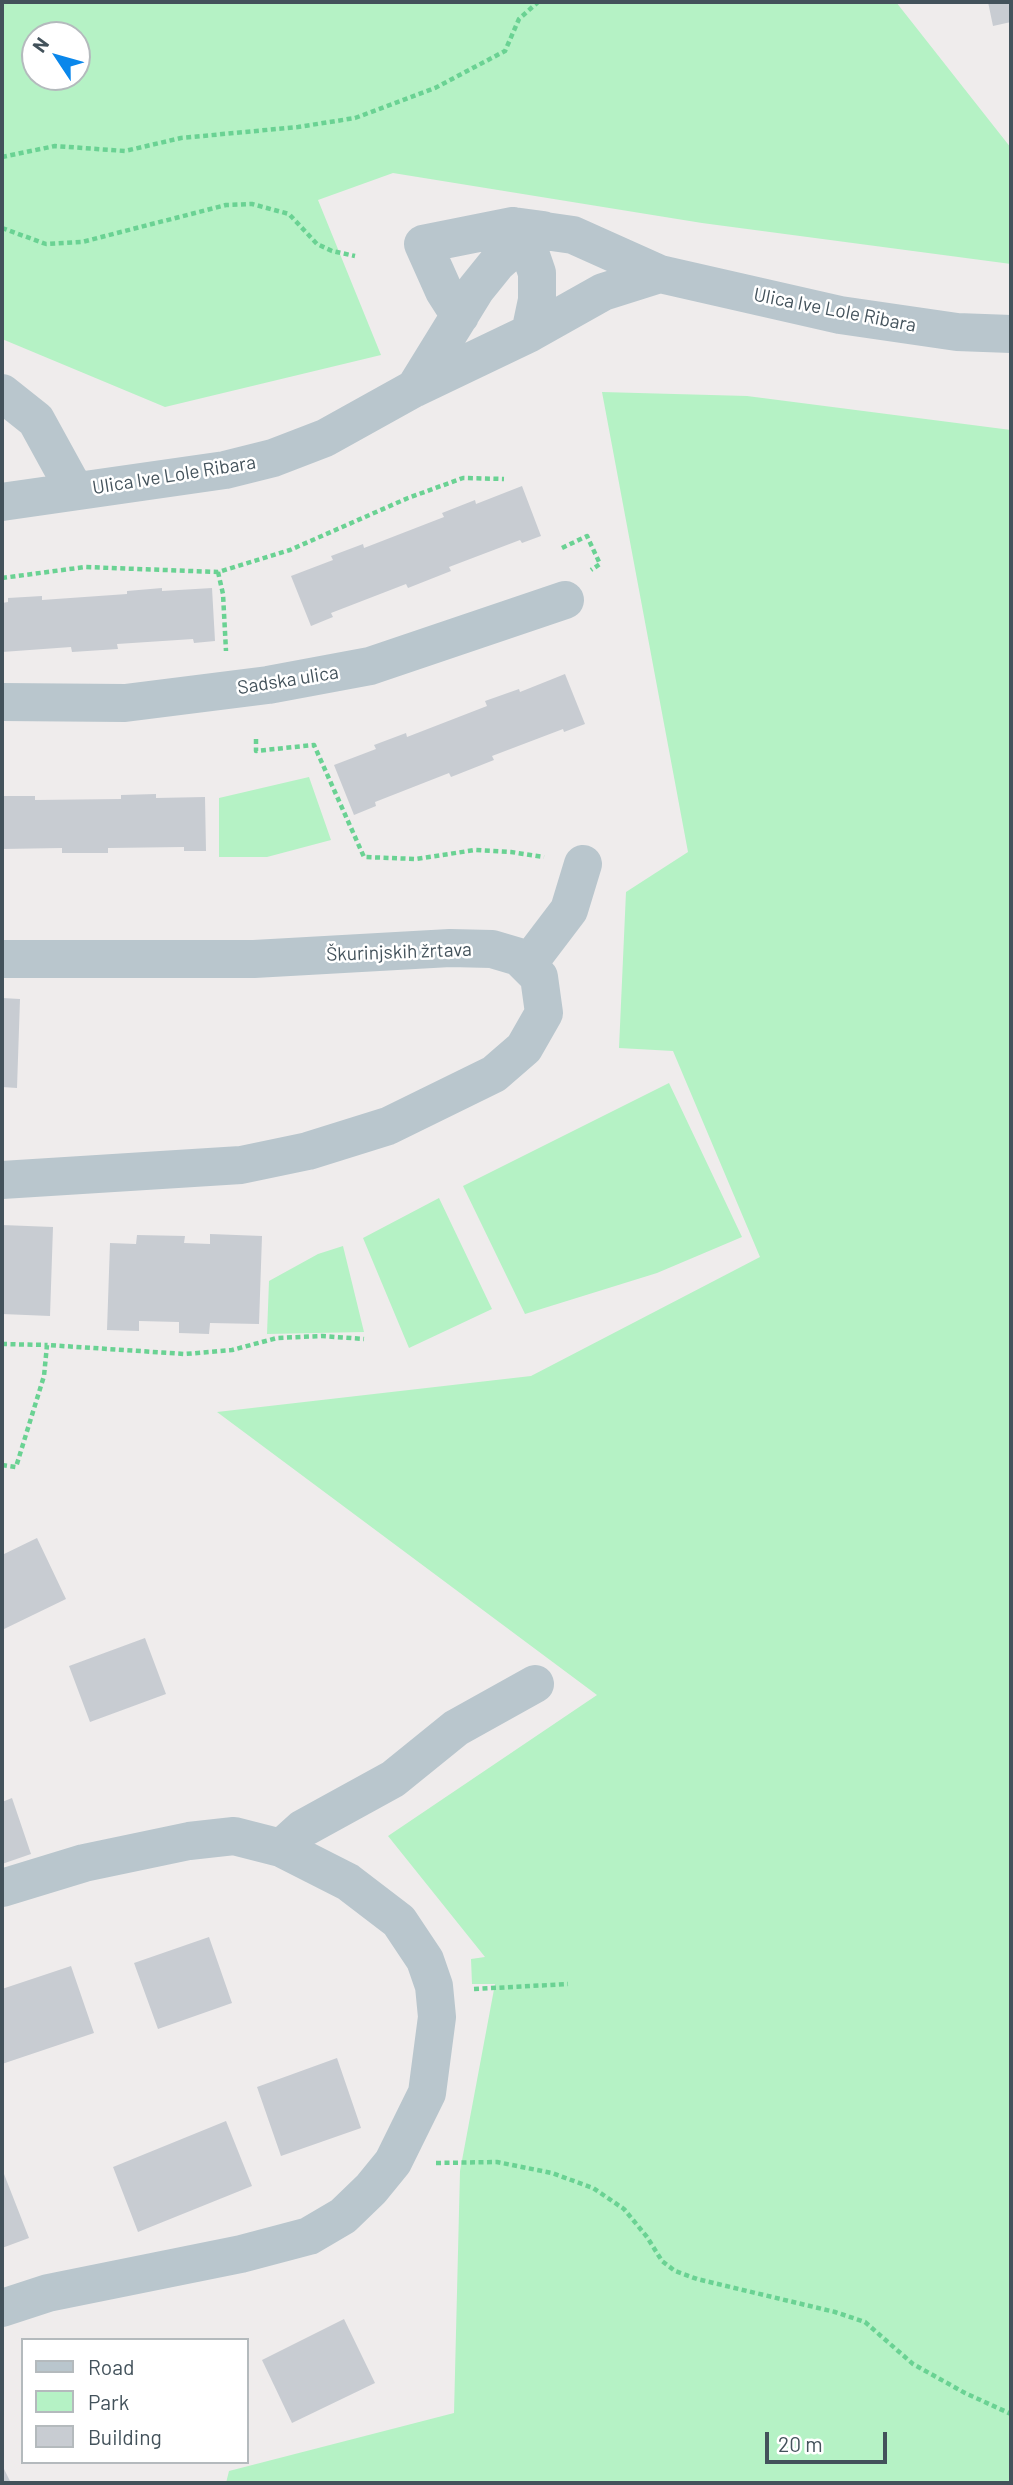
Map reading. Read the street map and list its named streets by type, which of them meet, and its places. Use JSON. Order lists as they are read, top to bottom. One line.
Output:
{"streets":{"street":["Ulica Ive Lole Ribara","Sadska ulica","Škurinjskih žrtava"]},"legend":["Road","Park","Building"],"scale_bar":"20 m","north":"top left"}
